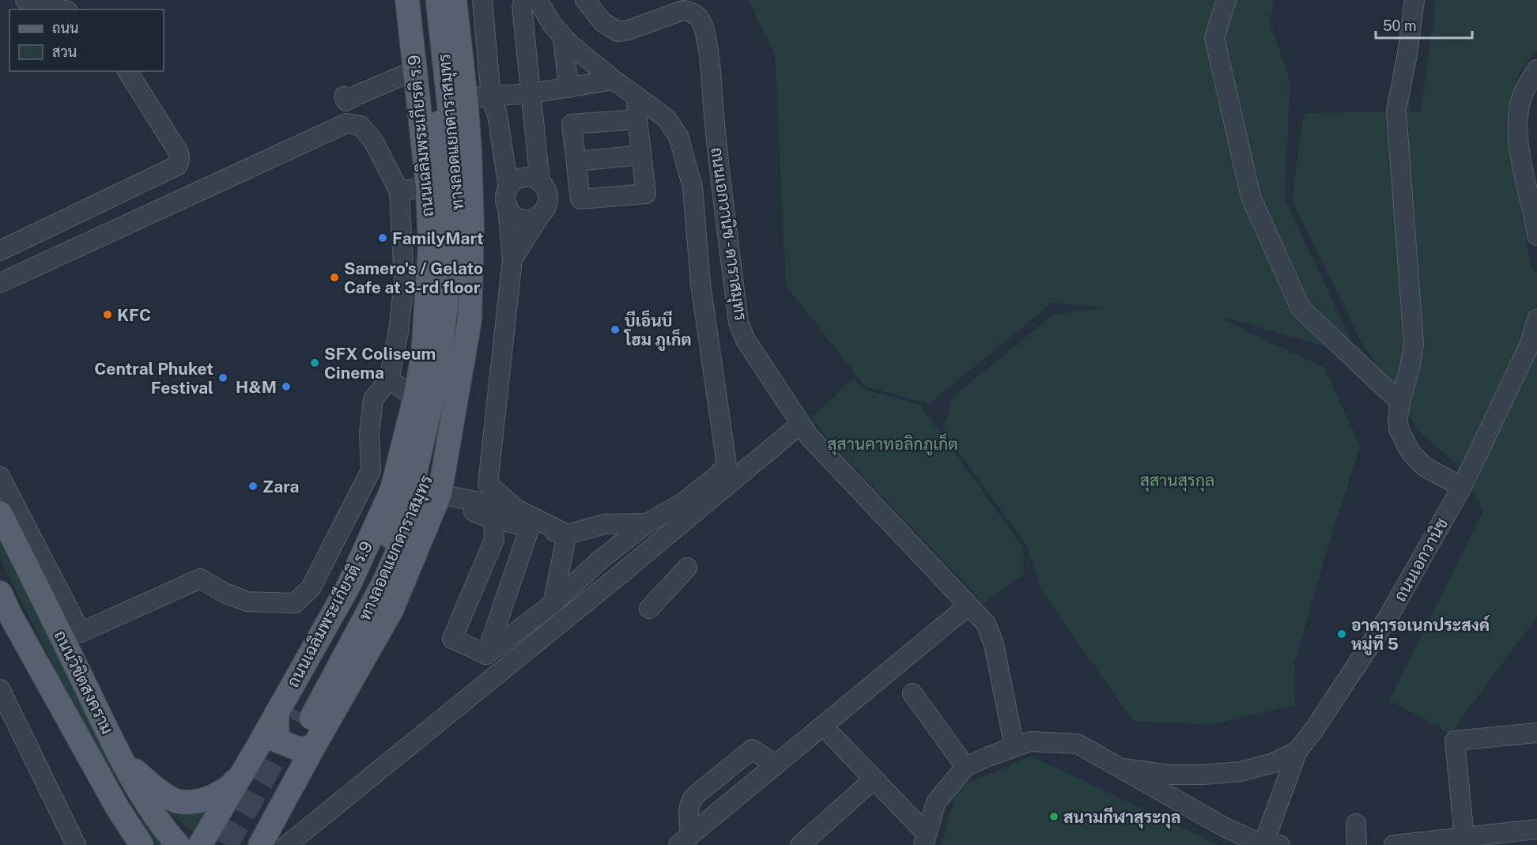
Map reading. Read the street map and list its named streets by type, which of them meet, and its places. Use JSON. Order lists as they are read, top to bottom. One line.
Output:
{"streets":{"main road":["ทางลอดแยกดาราสมุทร","ถนนเฉลิมพระเกียรติ ร.9","ถนนวิชิตสงคราม"],"street":["ถนนเอกวานิช - ดาราสมุทร","ถนนเอกวานิช"]},"parks":["สุสานคาทอลิกภูเก็ต","สุสานสุรกุล"],"places":["FamilyMart","Samero's / Gelato Cafe at 3-rd floor","KFC","บีเอ็นบี โฮม ภูเก็ต","SFX Coliseum Cinema","Central Phuket Festival","H&M","Zara","อาคารอเนกประสงค์ หมู่ที่ 5","สนามกีฬาสุระกุล"],"legend":["ถนน","สวน"],"scale_bar":"50 m"}
